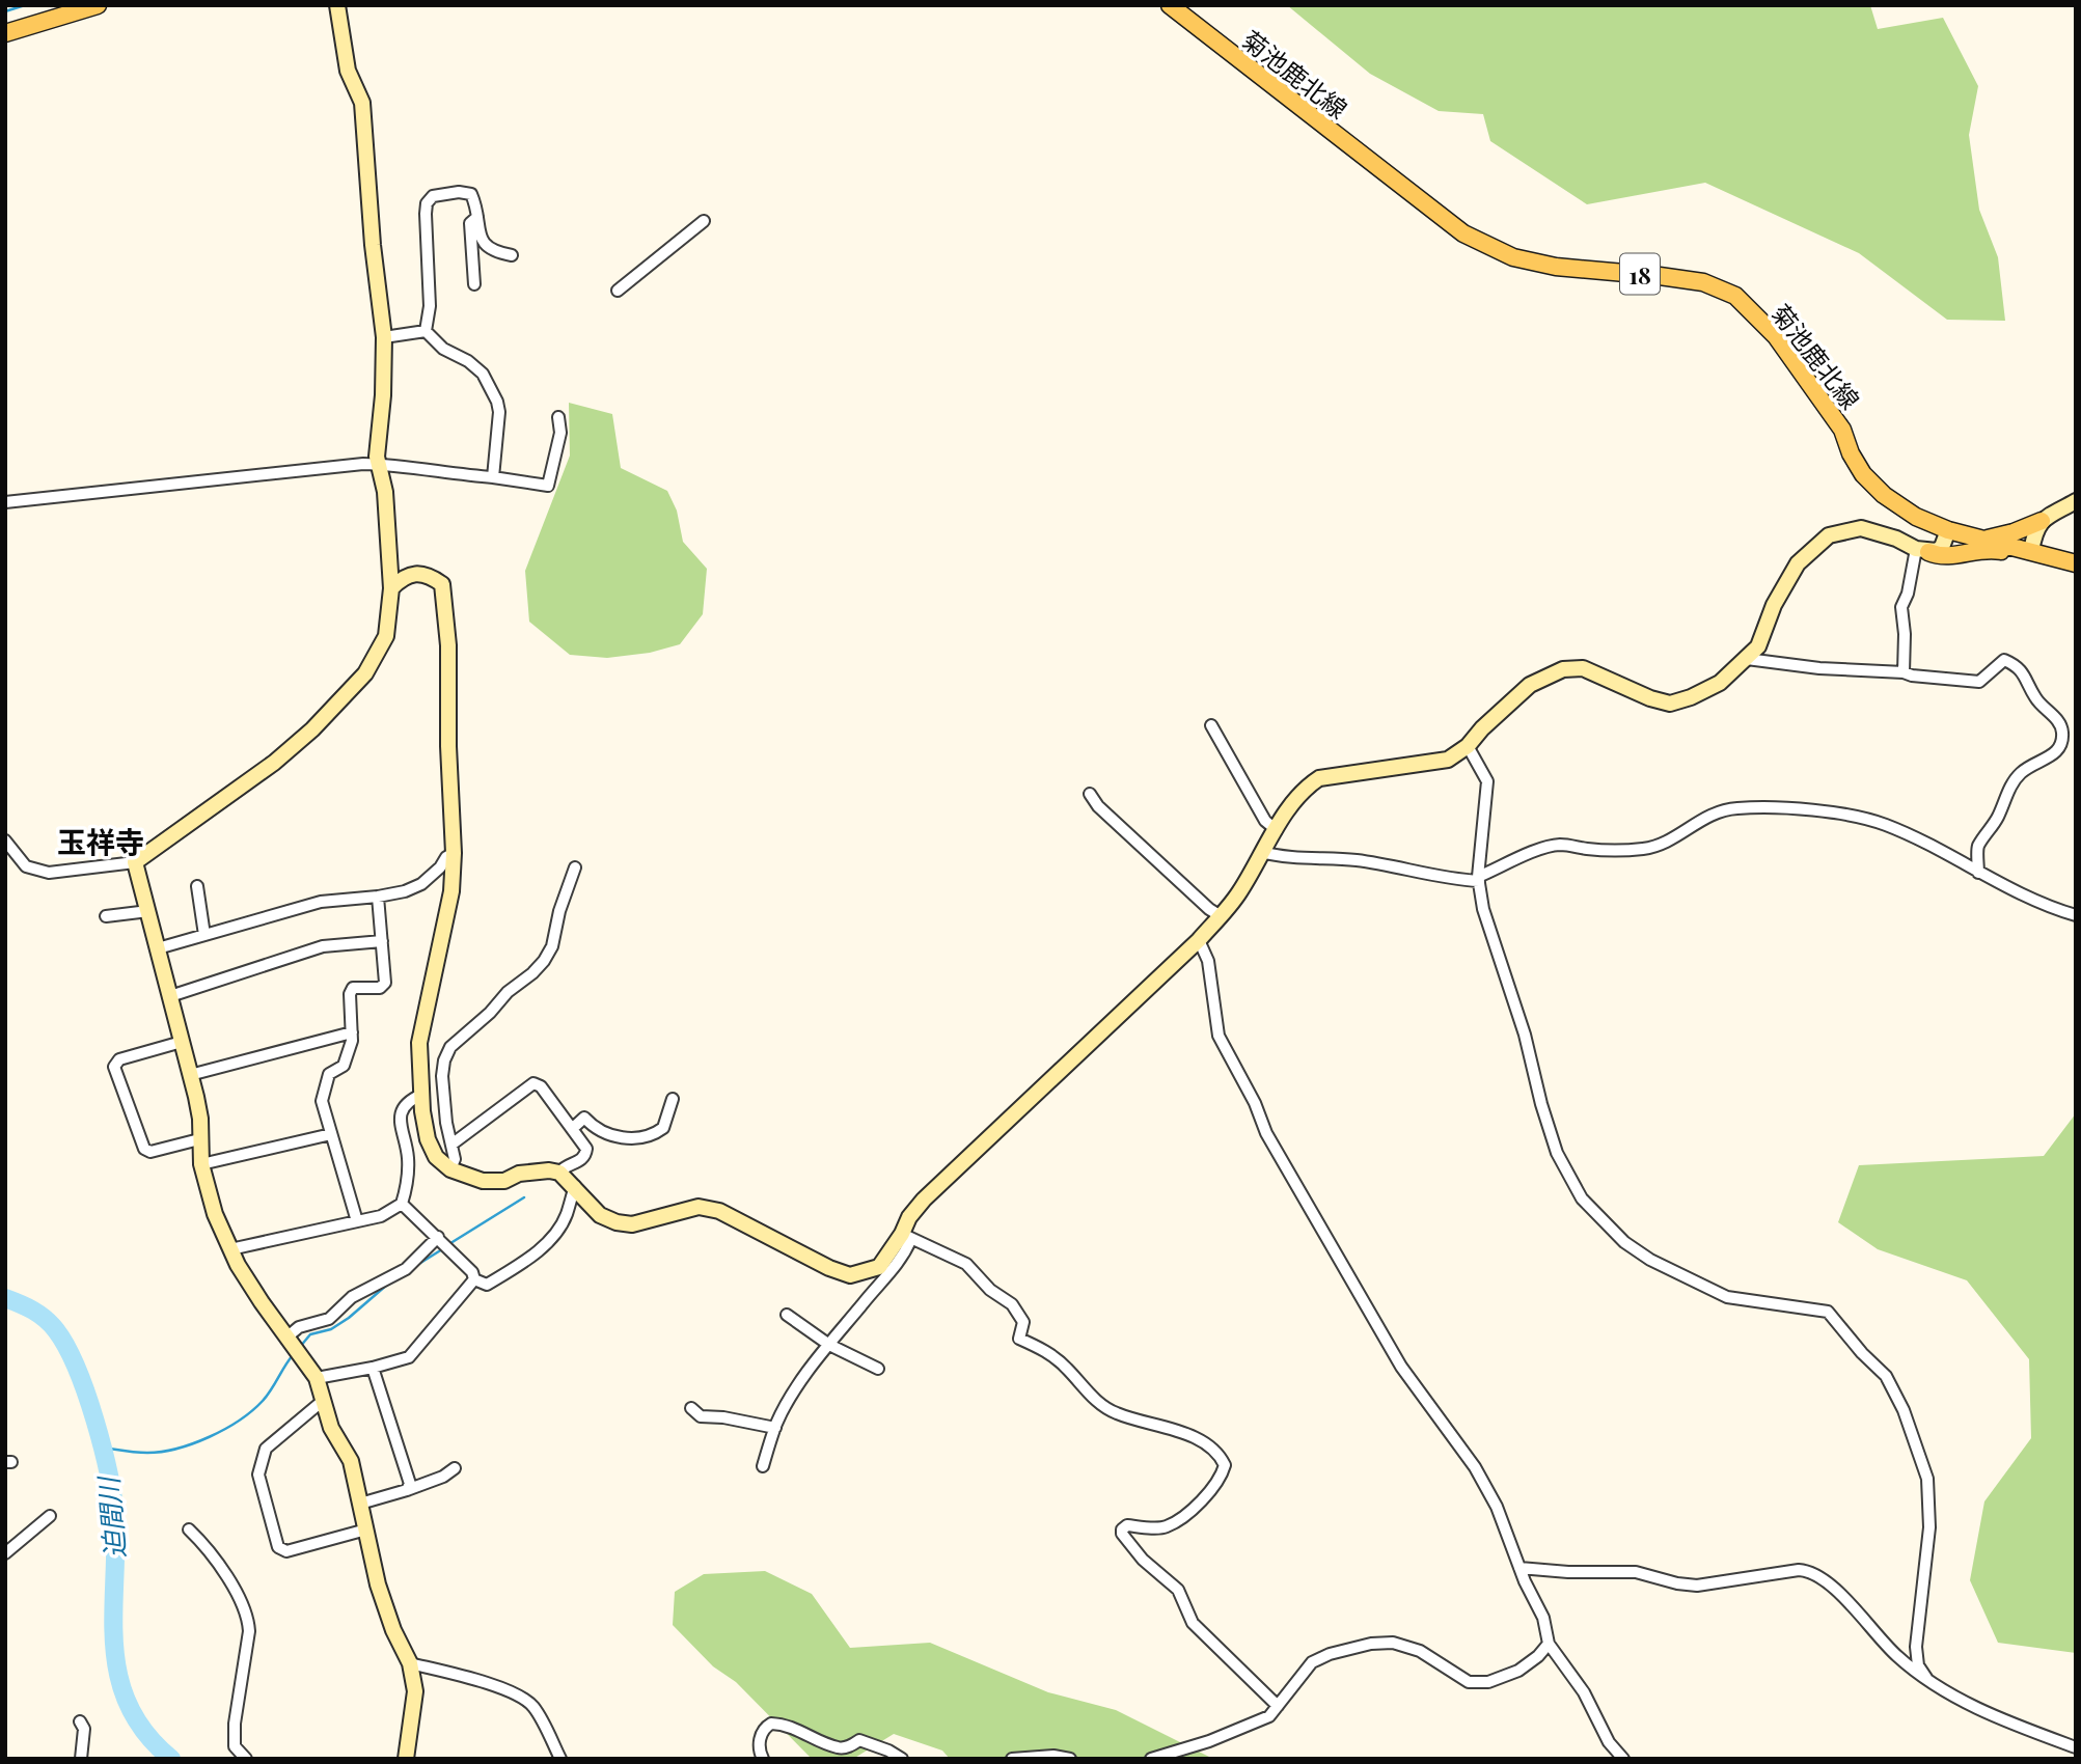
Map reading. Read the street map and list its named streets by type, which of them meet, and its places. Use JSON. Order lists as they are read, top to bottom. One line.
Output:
{"streets":{"main road":["菊池鹿北線","18"]},"districts":["玉祥寺"],"water":["迫間川"]}
